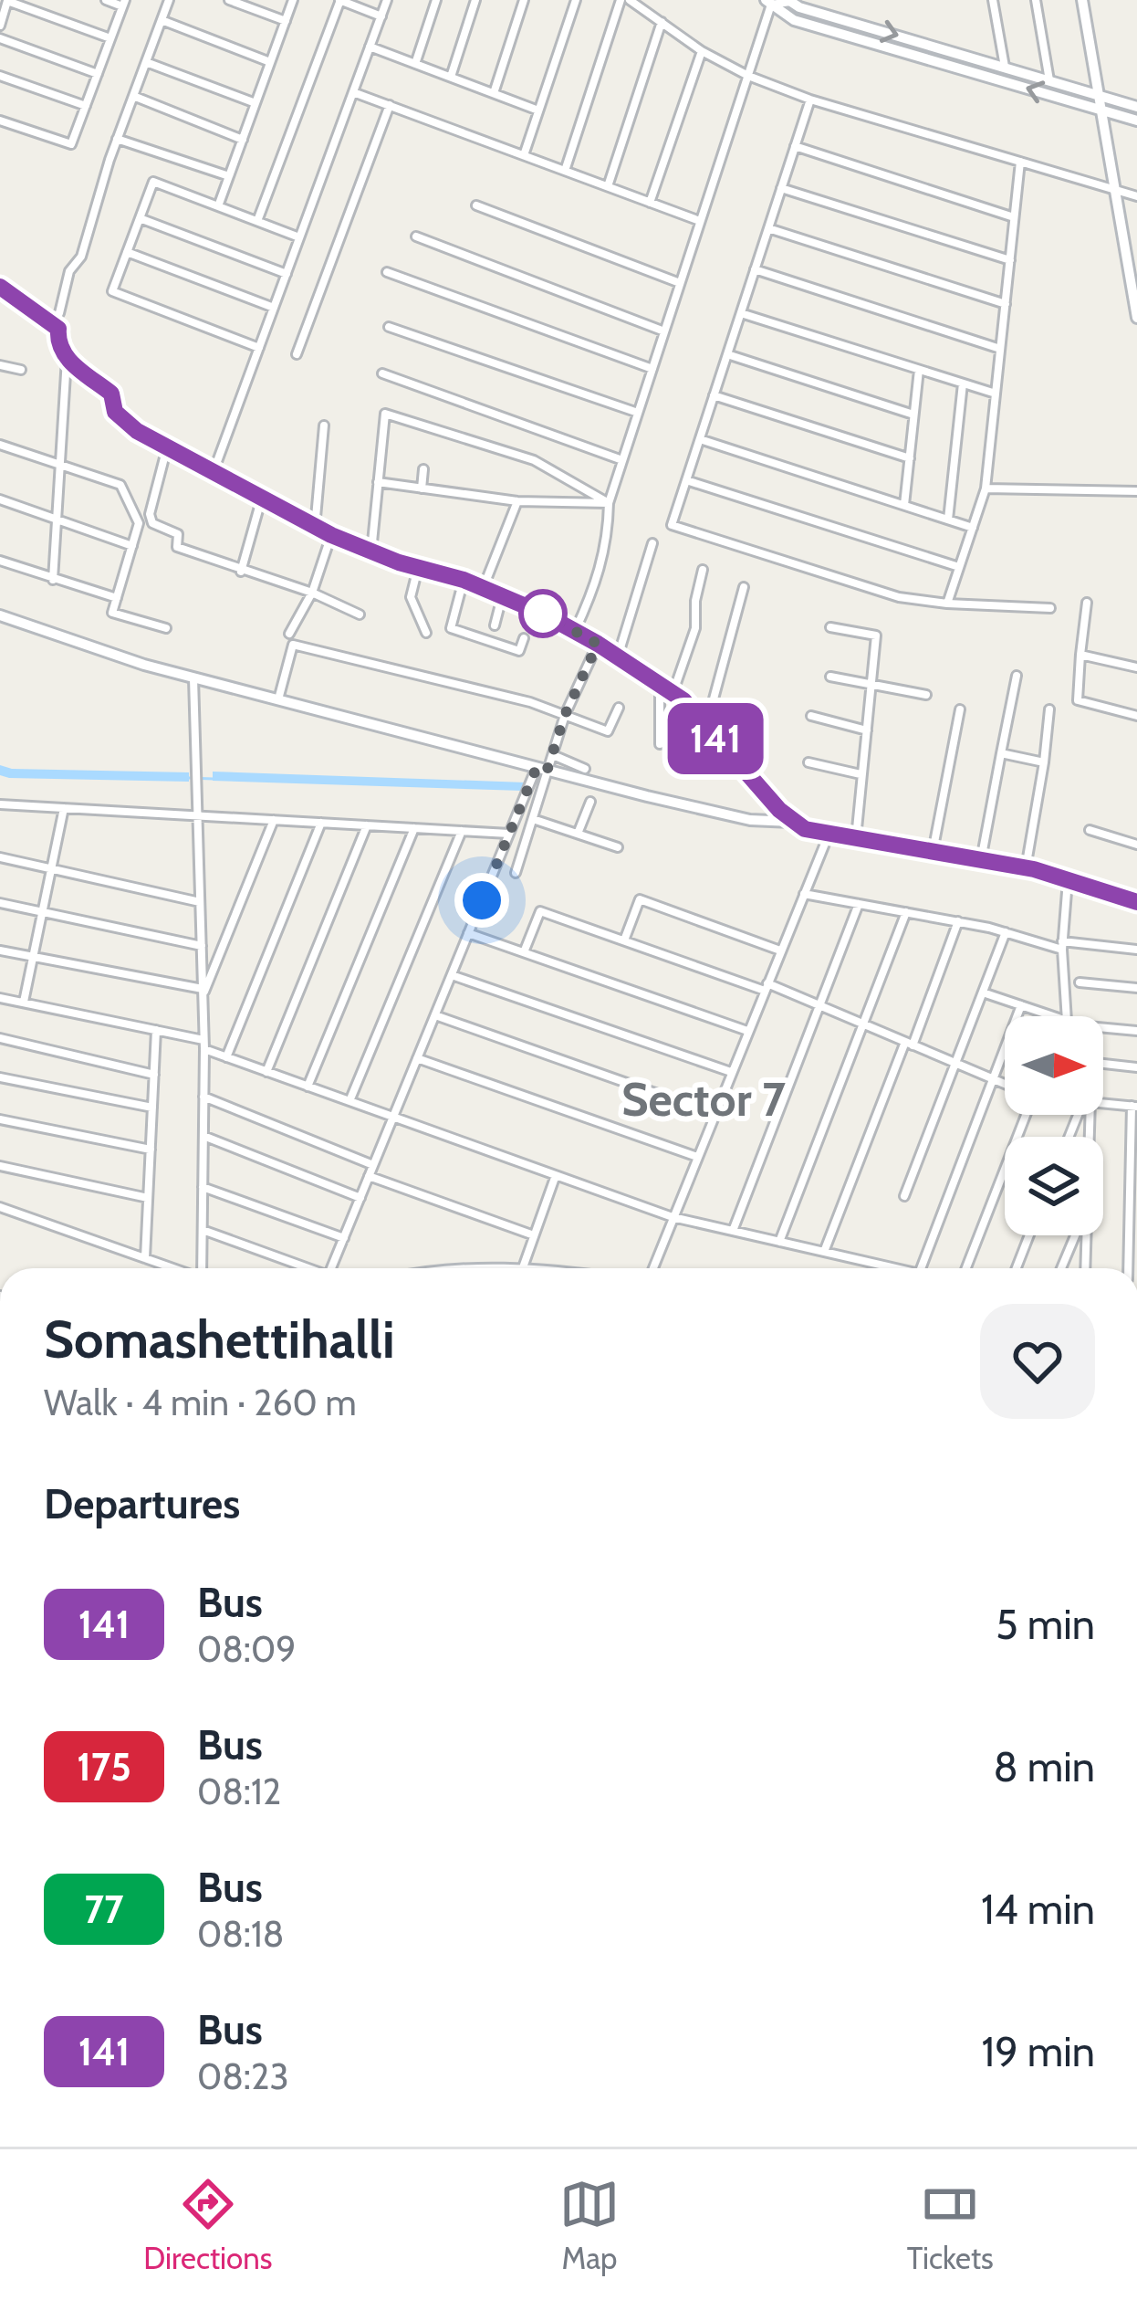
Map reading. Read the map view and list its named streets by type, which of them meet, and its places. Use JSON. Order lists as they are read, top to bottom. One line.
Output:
{"districts":["Sector 7"],"lines":["bus line 141"],"north":"right","page":{"on_map":"141","heading":[["Somashettihalli","Walk · 4 min · 260 m"],"Departures"],"list":[{"mark":"141","name":"Bus","note":"08:09","value":"5 min"},{"mark":"175","name":"Bus","note":"08:12","value":"8 min"},{"mark":"77","name":"Bus","note":"08:18","value":"14 min"},{"mark":"141","name":"Bus","note":"08:23","value":"19 min"}],"tabs":["Directions","Map","Tickets"]}}
